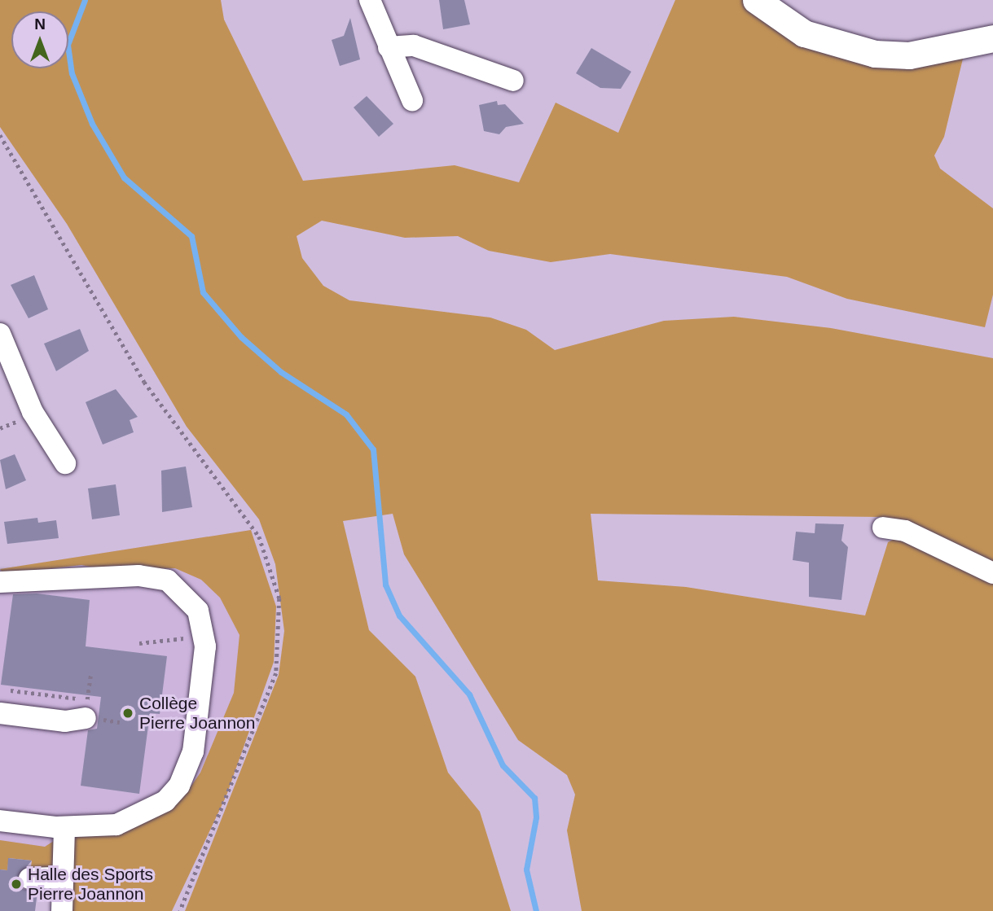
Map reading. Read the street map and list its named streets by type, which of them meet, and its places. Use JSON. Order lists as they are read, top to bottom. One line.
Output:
{"places":["Collège Pierre Joannon","Halle des Sports Pierre Joannon"],"north":"top"}
